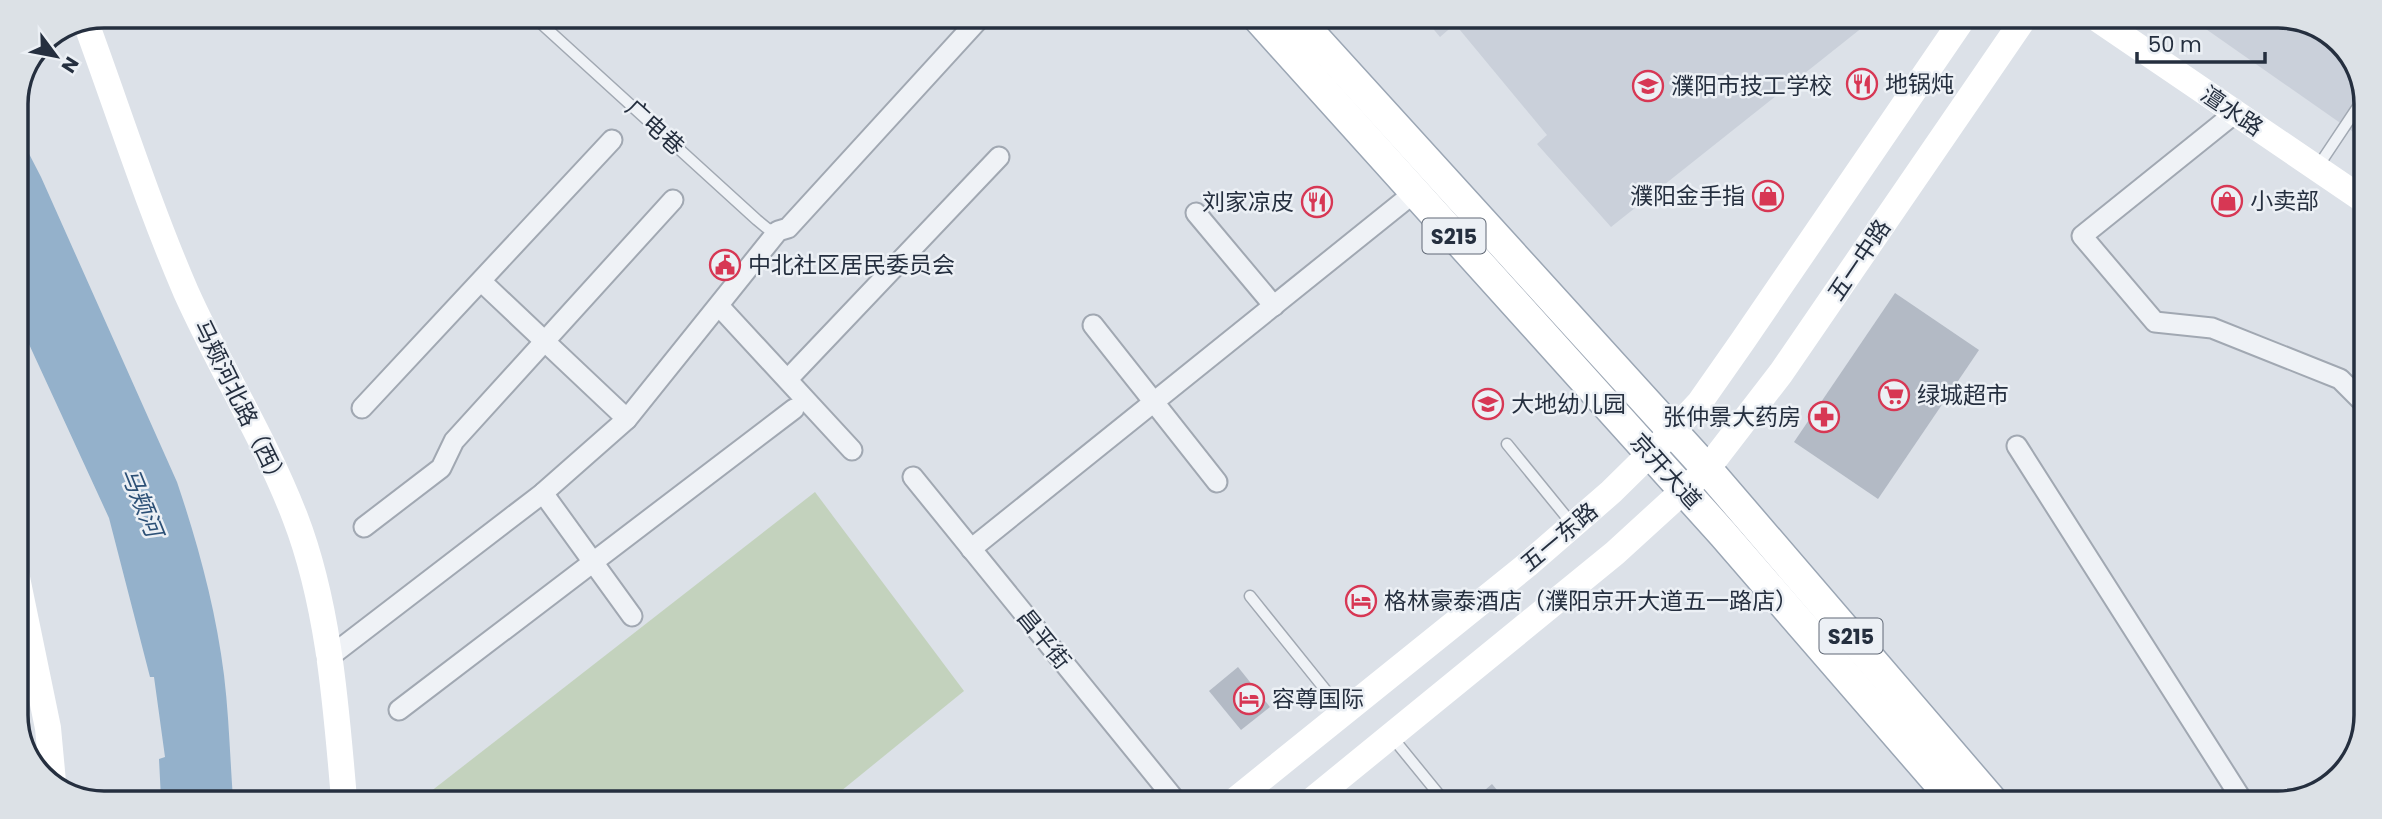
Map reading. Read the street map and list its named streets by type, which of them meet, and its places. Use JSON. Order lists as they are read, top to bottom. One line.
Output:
{"streets":{"main road":["S215","京开大道"],"street":["澶水路","五一中路","马颊河北路（西）","五一东路","昌平街"],"lane":["广电巷"]},"crossings":[["五一中路","京开大道"],["京开大道","五一东路"]],"water":["马颊河"],"places":{"restaurant":["地锅炖","刘家凉皮"],"school or university":["濮阳市技工学校","大地幼儿园"],"shop":["濮阳金手指","小卖部"],"public building":["中北社区居民委员会"],"supermarket":["绿城超市"],"pharmacy":["张仲景大药房"],"hotel":["格林豪泰酒店（濮阳京开大道五一路店）","容尊国际"]},"scale_bar":"50 m","north":"bottom right"}
